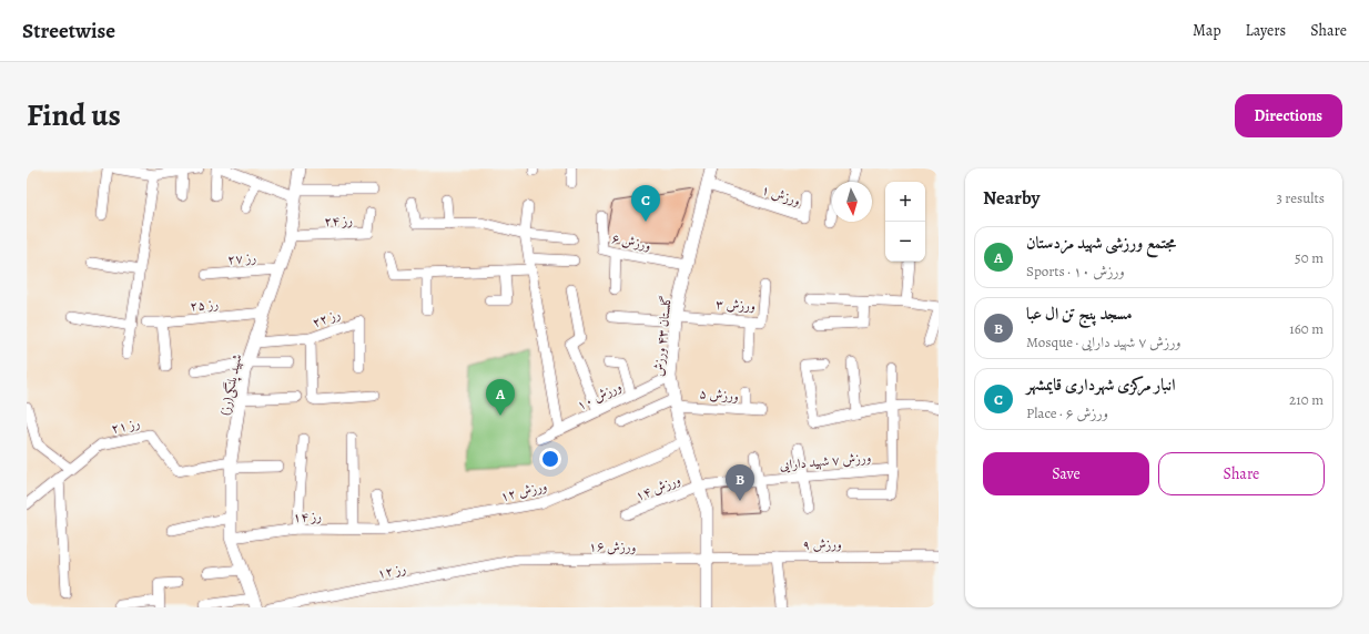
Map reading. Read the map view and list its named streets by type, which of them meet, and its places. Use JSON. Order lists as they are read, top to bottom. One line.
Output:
{"streets":{"street":["ورزش ۱","رز ۲۴","ورزش ۶","رز ۲۷","رز ۲۵","ورزش ۳","رز ۲۲","گلستان ۴۳ ورزش","شهید پلنگی(رز)","ورزش ۵","ورزش ۱۰","رز ۲۱","ورزش ۷ شهید دارایی","ورزش ۱۴","ورزش ۱۲","رز ۱۴","ورزش ۹","ورزش ۱۶","رز ۱۲"]},"crossings":[["ورزش ۱","گلستان ۴۳ ورزش"],["رز ۲۴","شهید پلنگی(رز)"],["ورزش ۶","گلستان ۴۳ ورزش"],["رز ۲۷","شهید پلنگی(رز)"],["رز ۲۵","شهید پلنگی(رز)"],["ورزش ۳","گلستان ۴۳ ورزش"],["رز ۲۲","شهید پلنگی(رز)"],["گلستان ۴۳ ورزش","ورزش ۵"],["گلستان ۴۳ ورزش","ورزش ۱۰"],["گلستان ۴۳ ورزش","ورزش ۷ شهید دارایی"],["گلستان ۴۳ ورزش","ورزش ۱۴"],["گلستان ۴۳ ورزش","ورزش ۱۲"],["گلستان ۴۳ ورزش","ورزش ۹"],["گلستان ۴۳ ورزش","ورزش ۱۶"],["شهید پلنگی(رز)","رز ۲۱"],["شهید پلنگی(رز)","رز ۱۴"],["ورزش ۷ شهید دارایی","ورزش ۱۴"],["ورزش ۱۲","رز ۱۴"],["ورزش ۹","ورزش ۱۶"],["ورزش ۱۶","رز ۱۲"]],"north":"bottom","page":{"header":"Streetwise","nav":["Map","Layers","Share"],"title":"Find us","buttons":["Directions",["Save","Share"]],"heading":["Nearby","3 results"],"map_buttons":["+","−"],"pins":["C","A","B"],"list":[{"mark":"A","name":"مجتمع ورزشی شهید مزدستان","note":"Sports · ورزش ۱۰","value":"50 m"},{"mark":"B","name":"مسجد پنج تن ال عبا","note":"Mosque · ورزش ۷ شهید دارایی","value":"160 m"},{"mark":"C","name":"انبار مرکزی شهرداری قایمشهر","note":"Place · ورزش ۶","value":"210 m"}]}}
